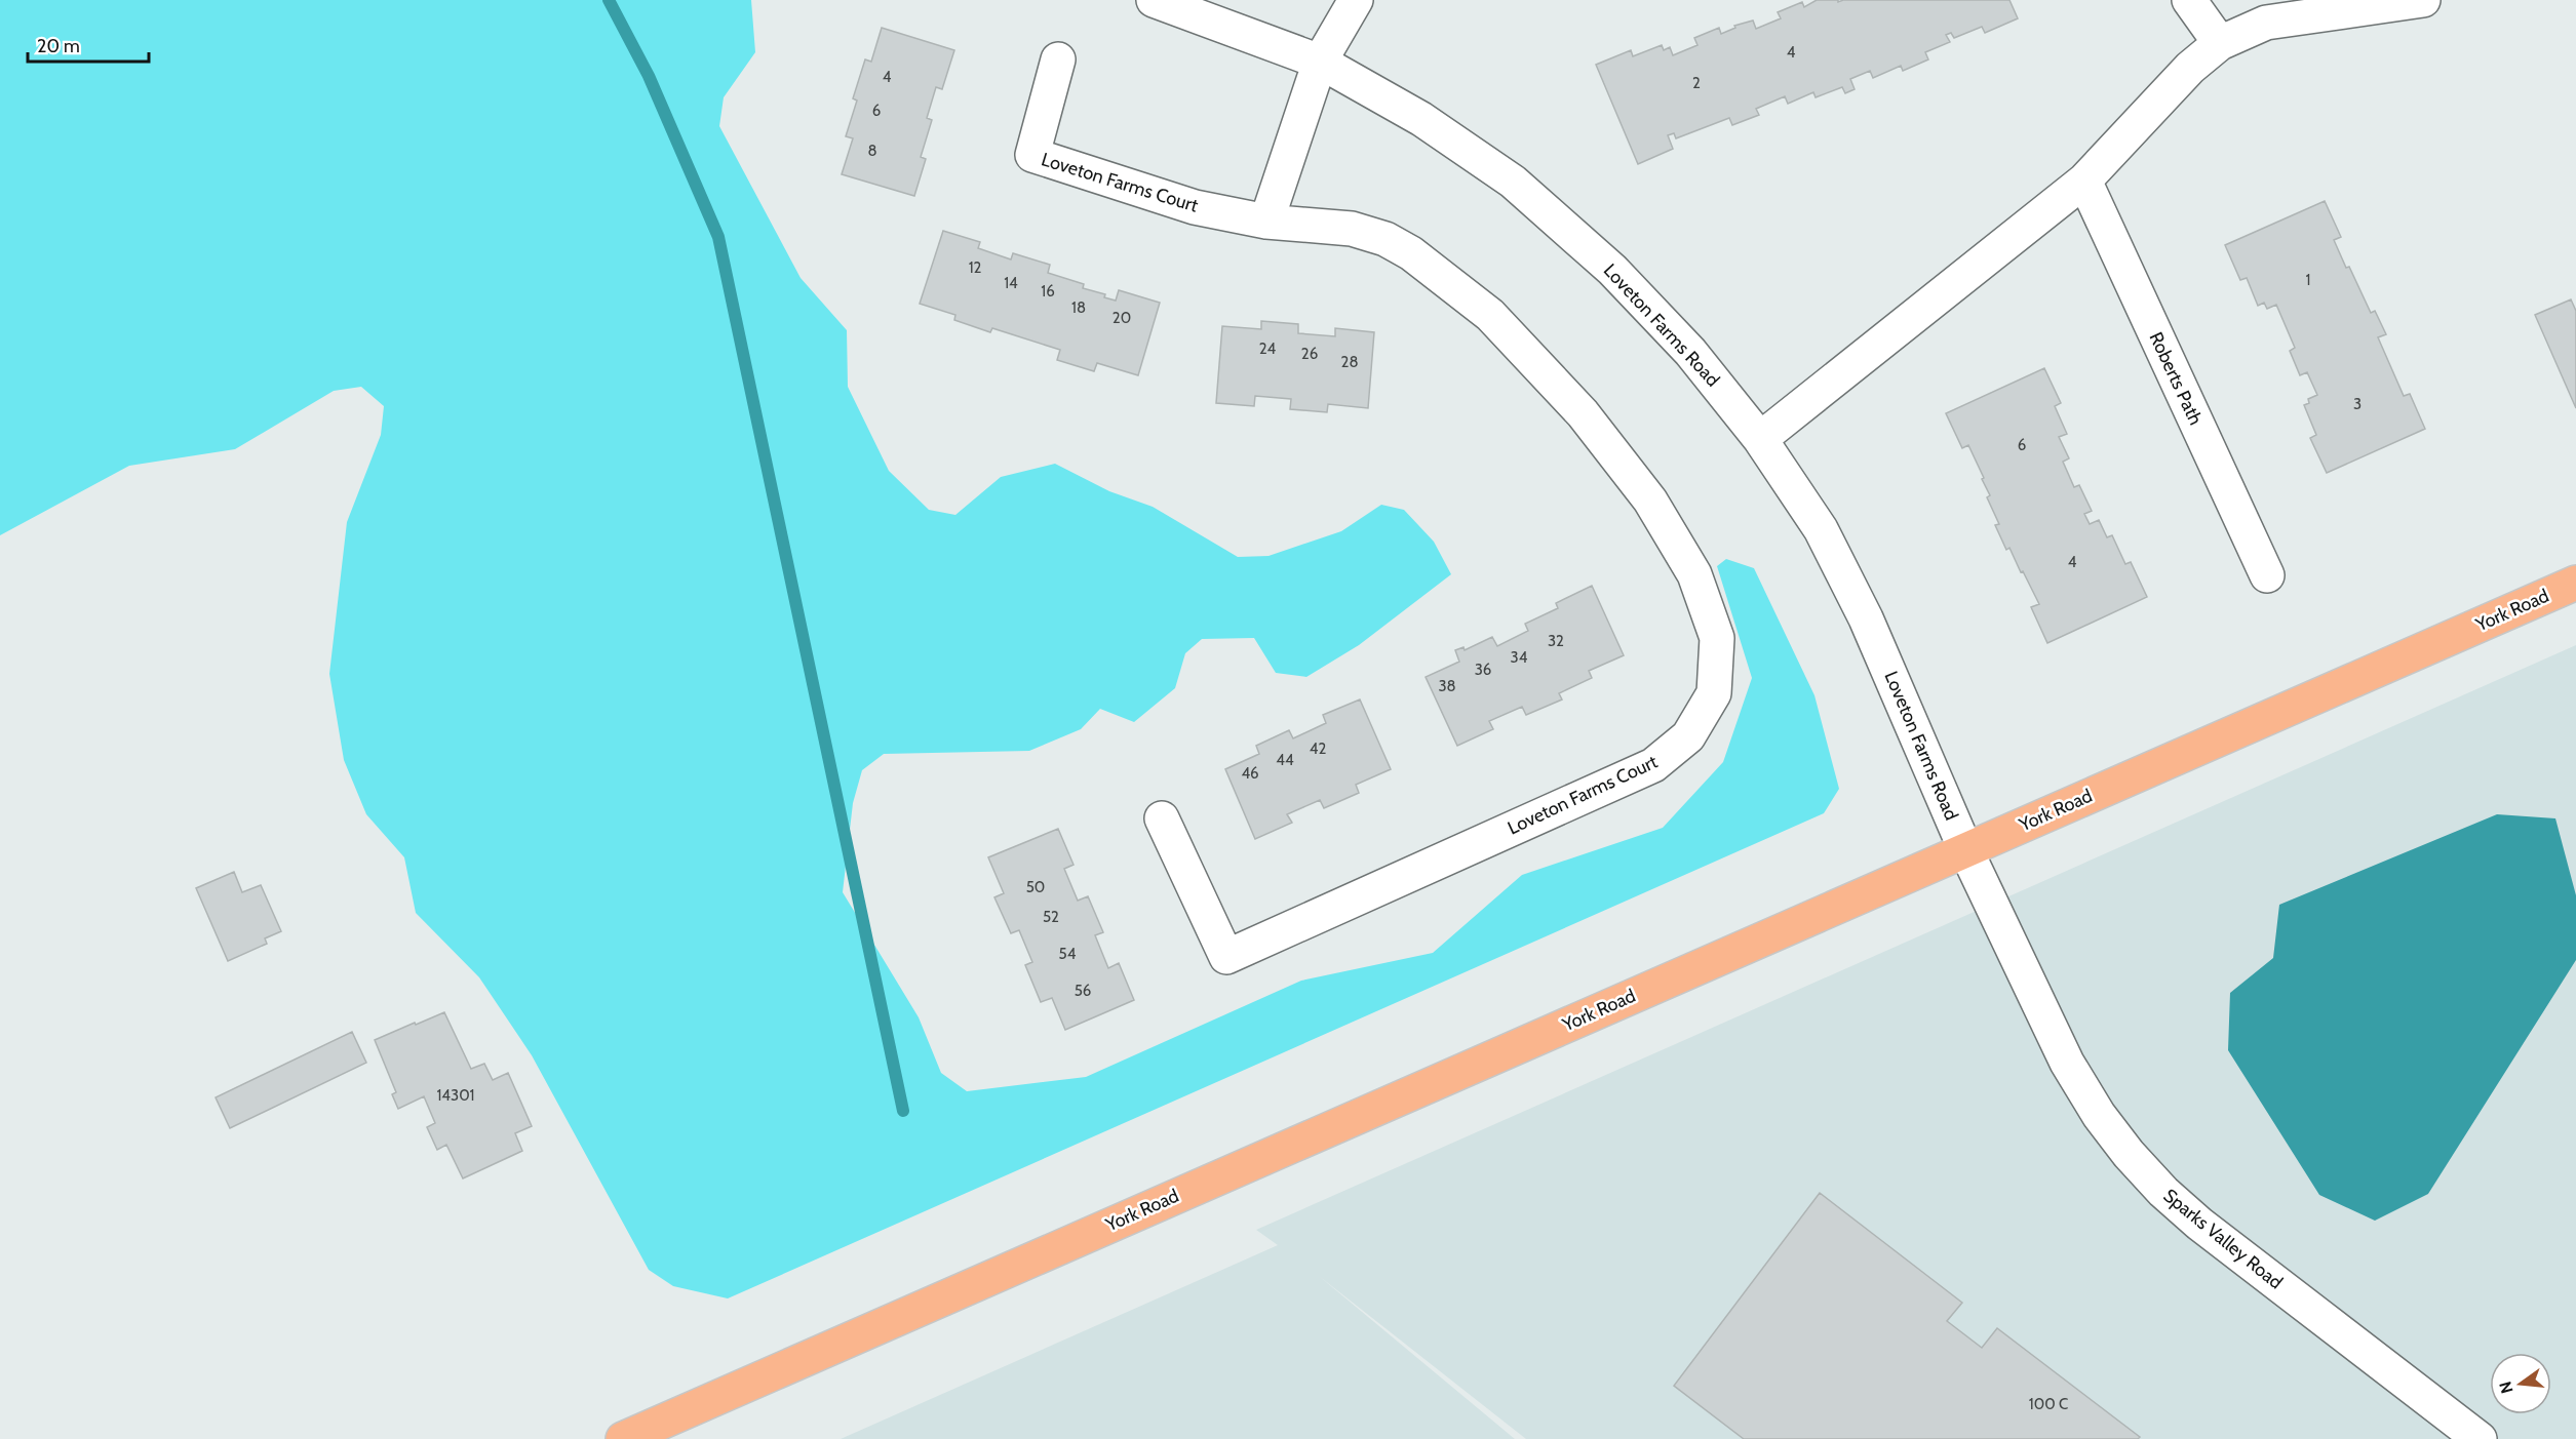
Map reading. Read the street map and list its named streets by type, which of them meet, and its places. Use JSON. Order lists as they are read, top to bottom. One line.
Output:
{"streets":{"main road":["York Road"],"street":["Loveton Farms Court","Loveton Farms Road","Roberts Path","Sparks Valley Road"]},"crossings":[["Loveton Farms Road","York Road"],["Loveton Farms Road","Sparks Valley Road"],["York Road","Sparks Valley Road"]],"house_numbers":["4","4","2","6","8","12","1","14","16","18","20","24","26","28","3","6","4","32","34","36","38","42","44","46","50","52","54","56","14301","100 C"],"scale_bar":"20 m","north":"left"}
